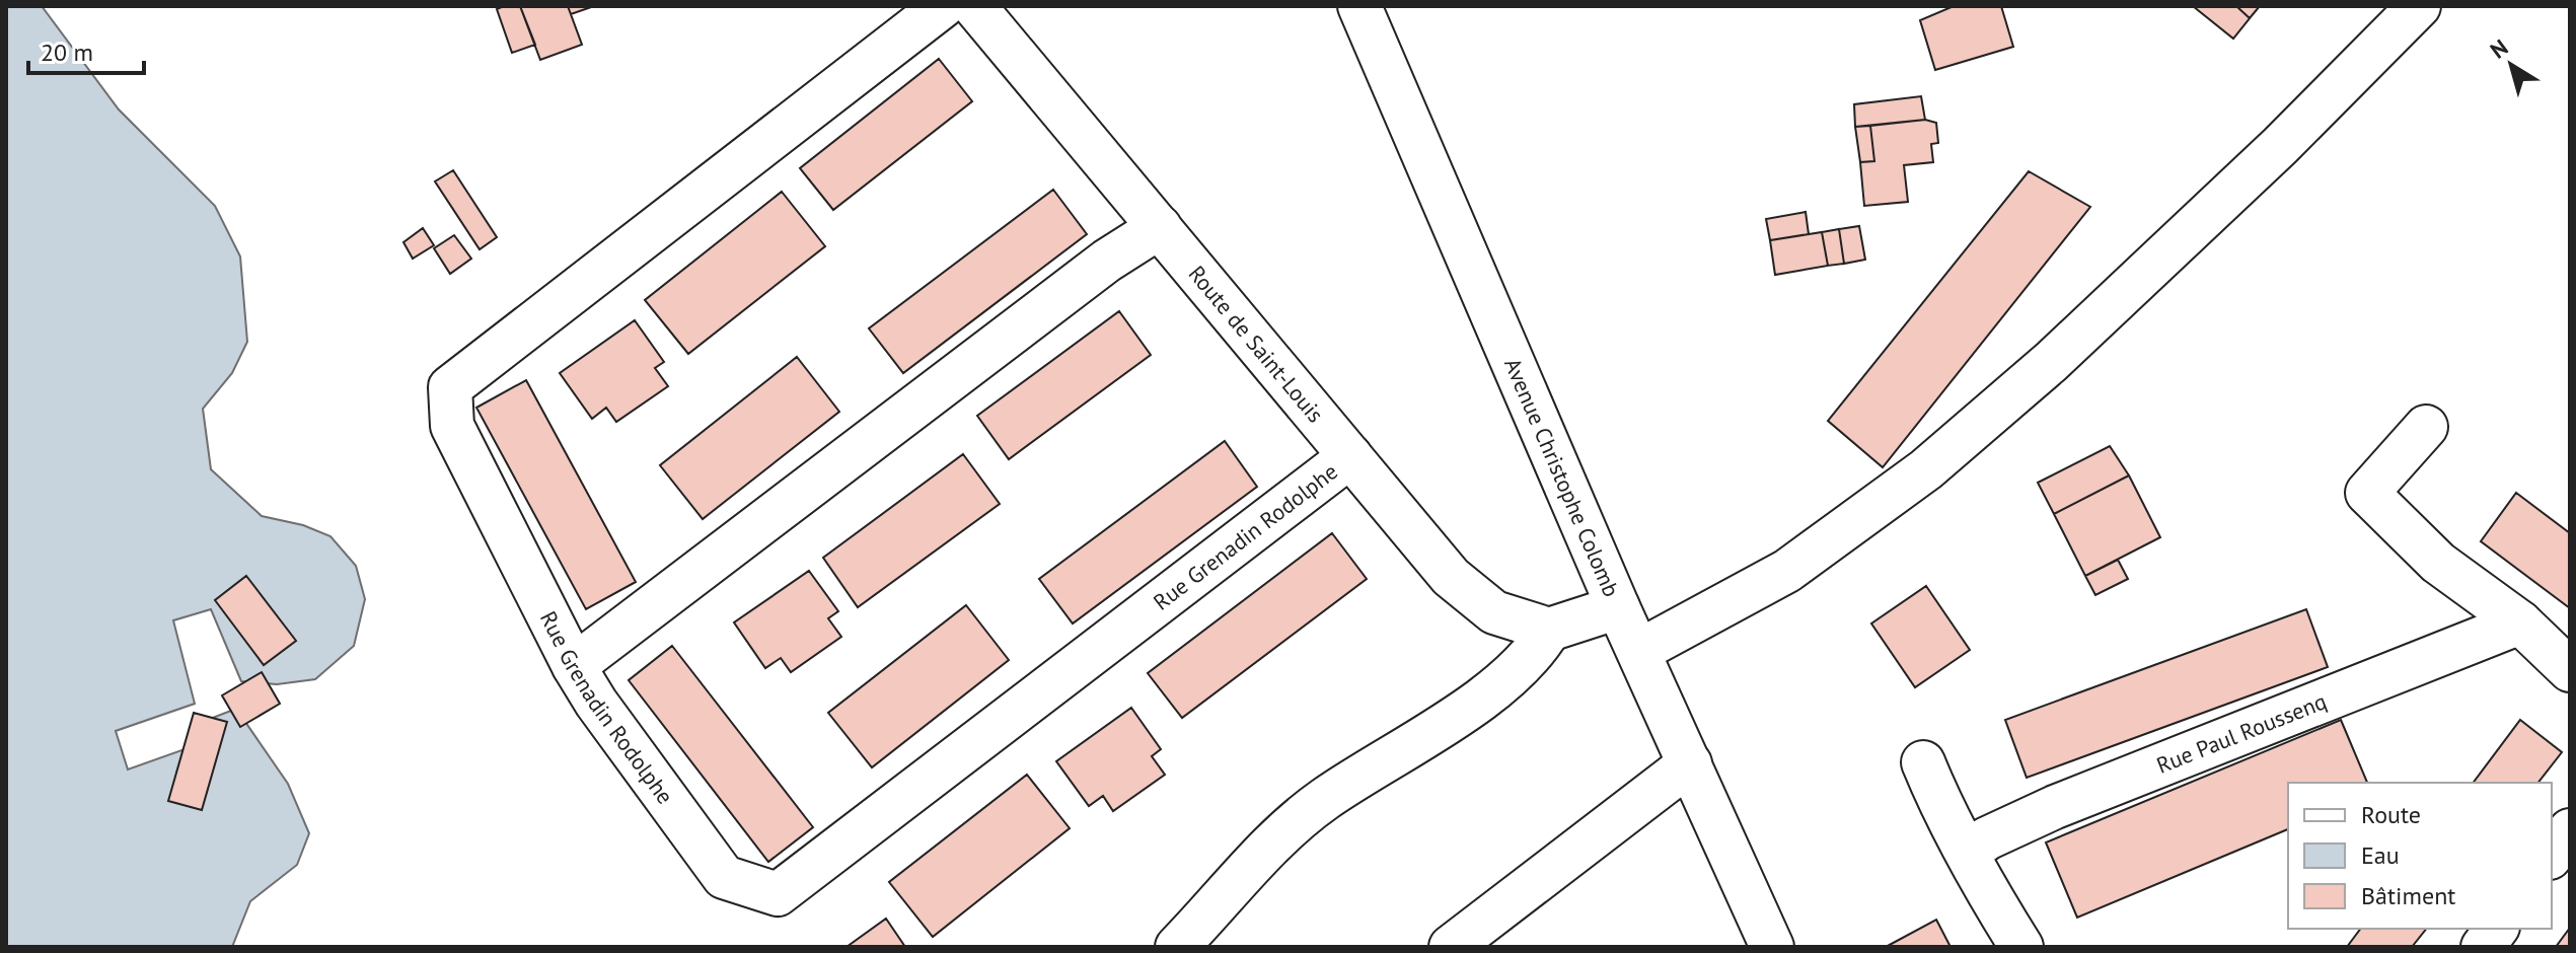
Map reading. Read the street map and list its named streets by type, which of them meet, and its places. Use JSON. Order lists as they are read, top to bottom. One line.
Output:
{"streets":{"street":["Route de Saint-Louis","Avenue Christophe Colomb","Rue Grenadin Rodolphe","Rue Paul Roussenq"]},"crossings":[["Route de Saint-Louis","Rue Grenadin Rodolphe"]],"legend":["Route","Eau","Bâtiment"],"scale_bar":"20 m","north":"top left"}
